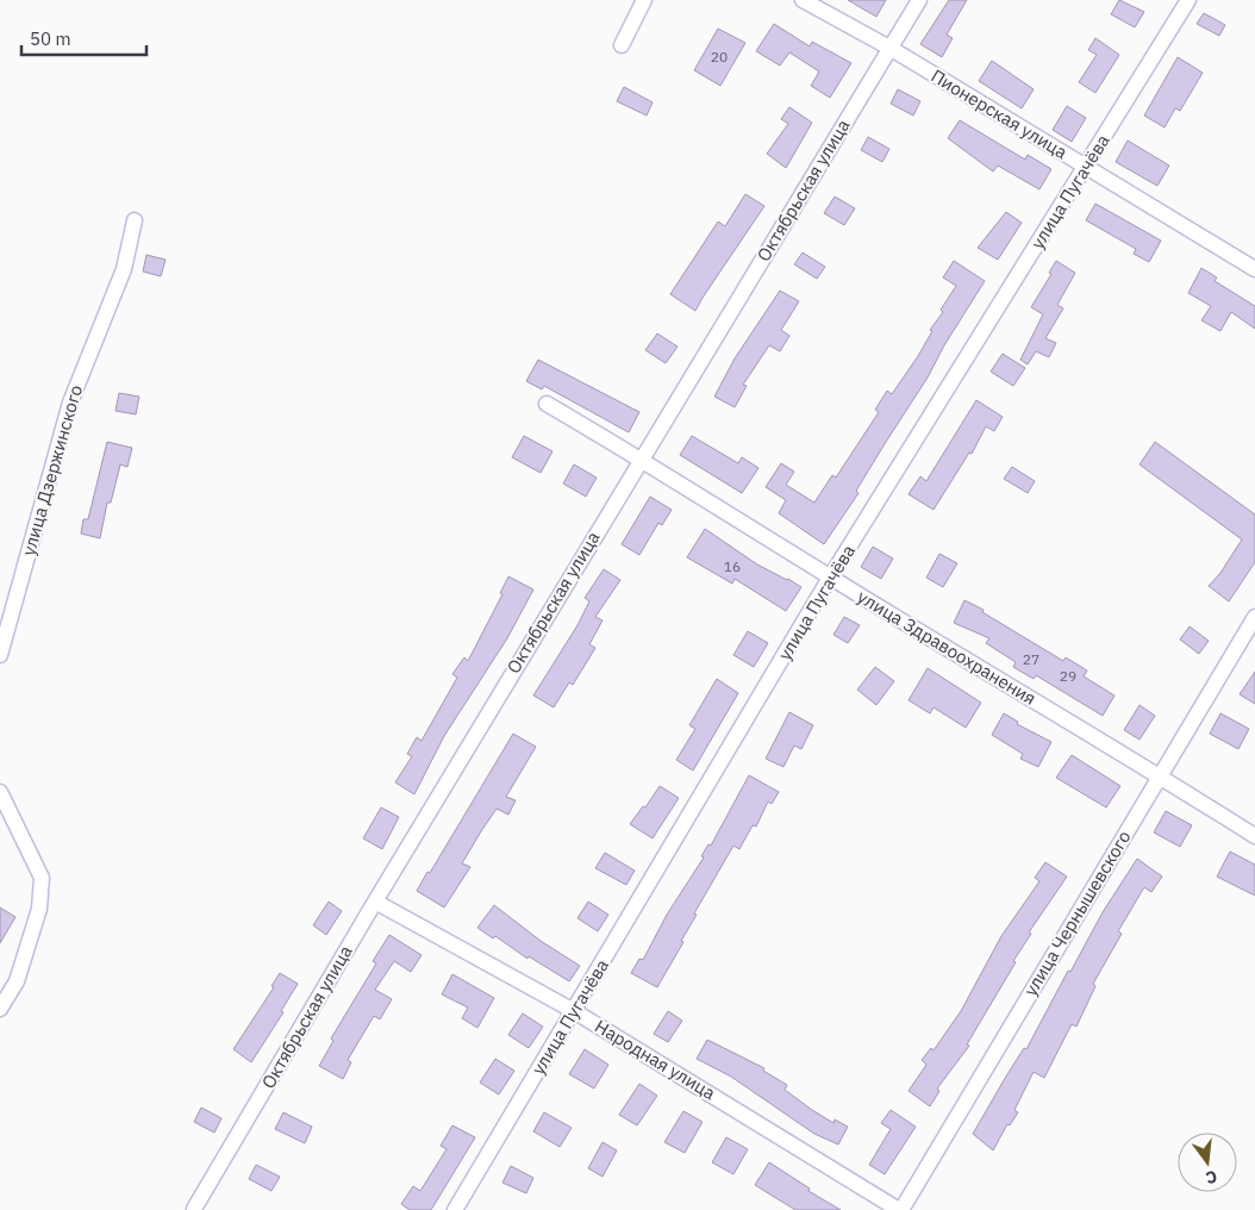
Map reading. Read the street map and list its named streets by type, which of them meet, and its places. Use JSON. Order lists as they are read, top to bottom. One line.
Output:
{"streets":{"street":["Пионерская улица","Октябрьская улица","улица Пугачёва","улица Дзержинского","улица Здравоохранения","улица Чернышевского","Народная улица"]},"crossings":[["Пионерская улица","Октябрьская улица"],["Пионерская улица","улица Пугачёва"],["Октябрьская улица","улица Здравоохранения"],["Октябрьская улица","Народная улица"],["улица Пугачёва","улица Здравоохранения"],["улица Пугачёва","Народная улица"],["улица Здравоохранения","улица Чернышевского"],["улица Чернышевского","Народная улица"]],"house_numbers":["20","16","27","29"],"scale_bar":"50 m","north":"bottom"}
